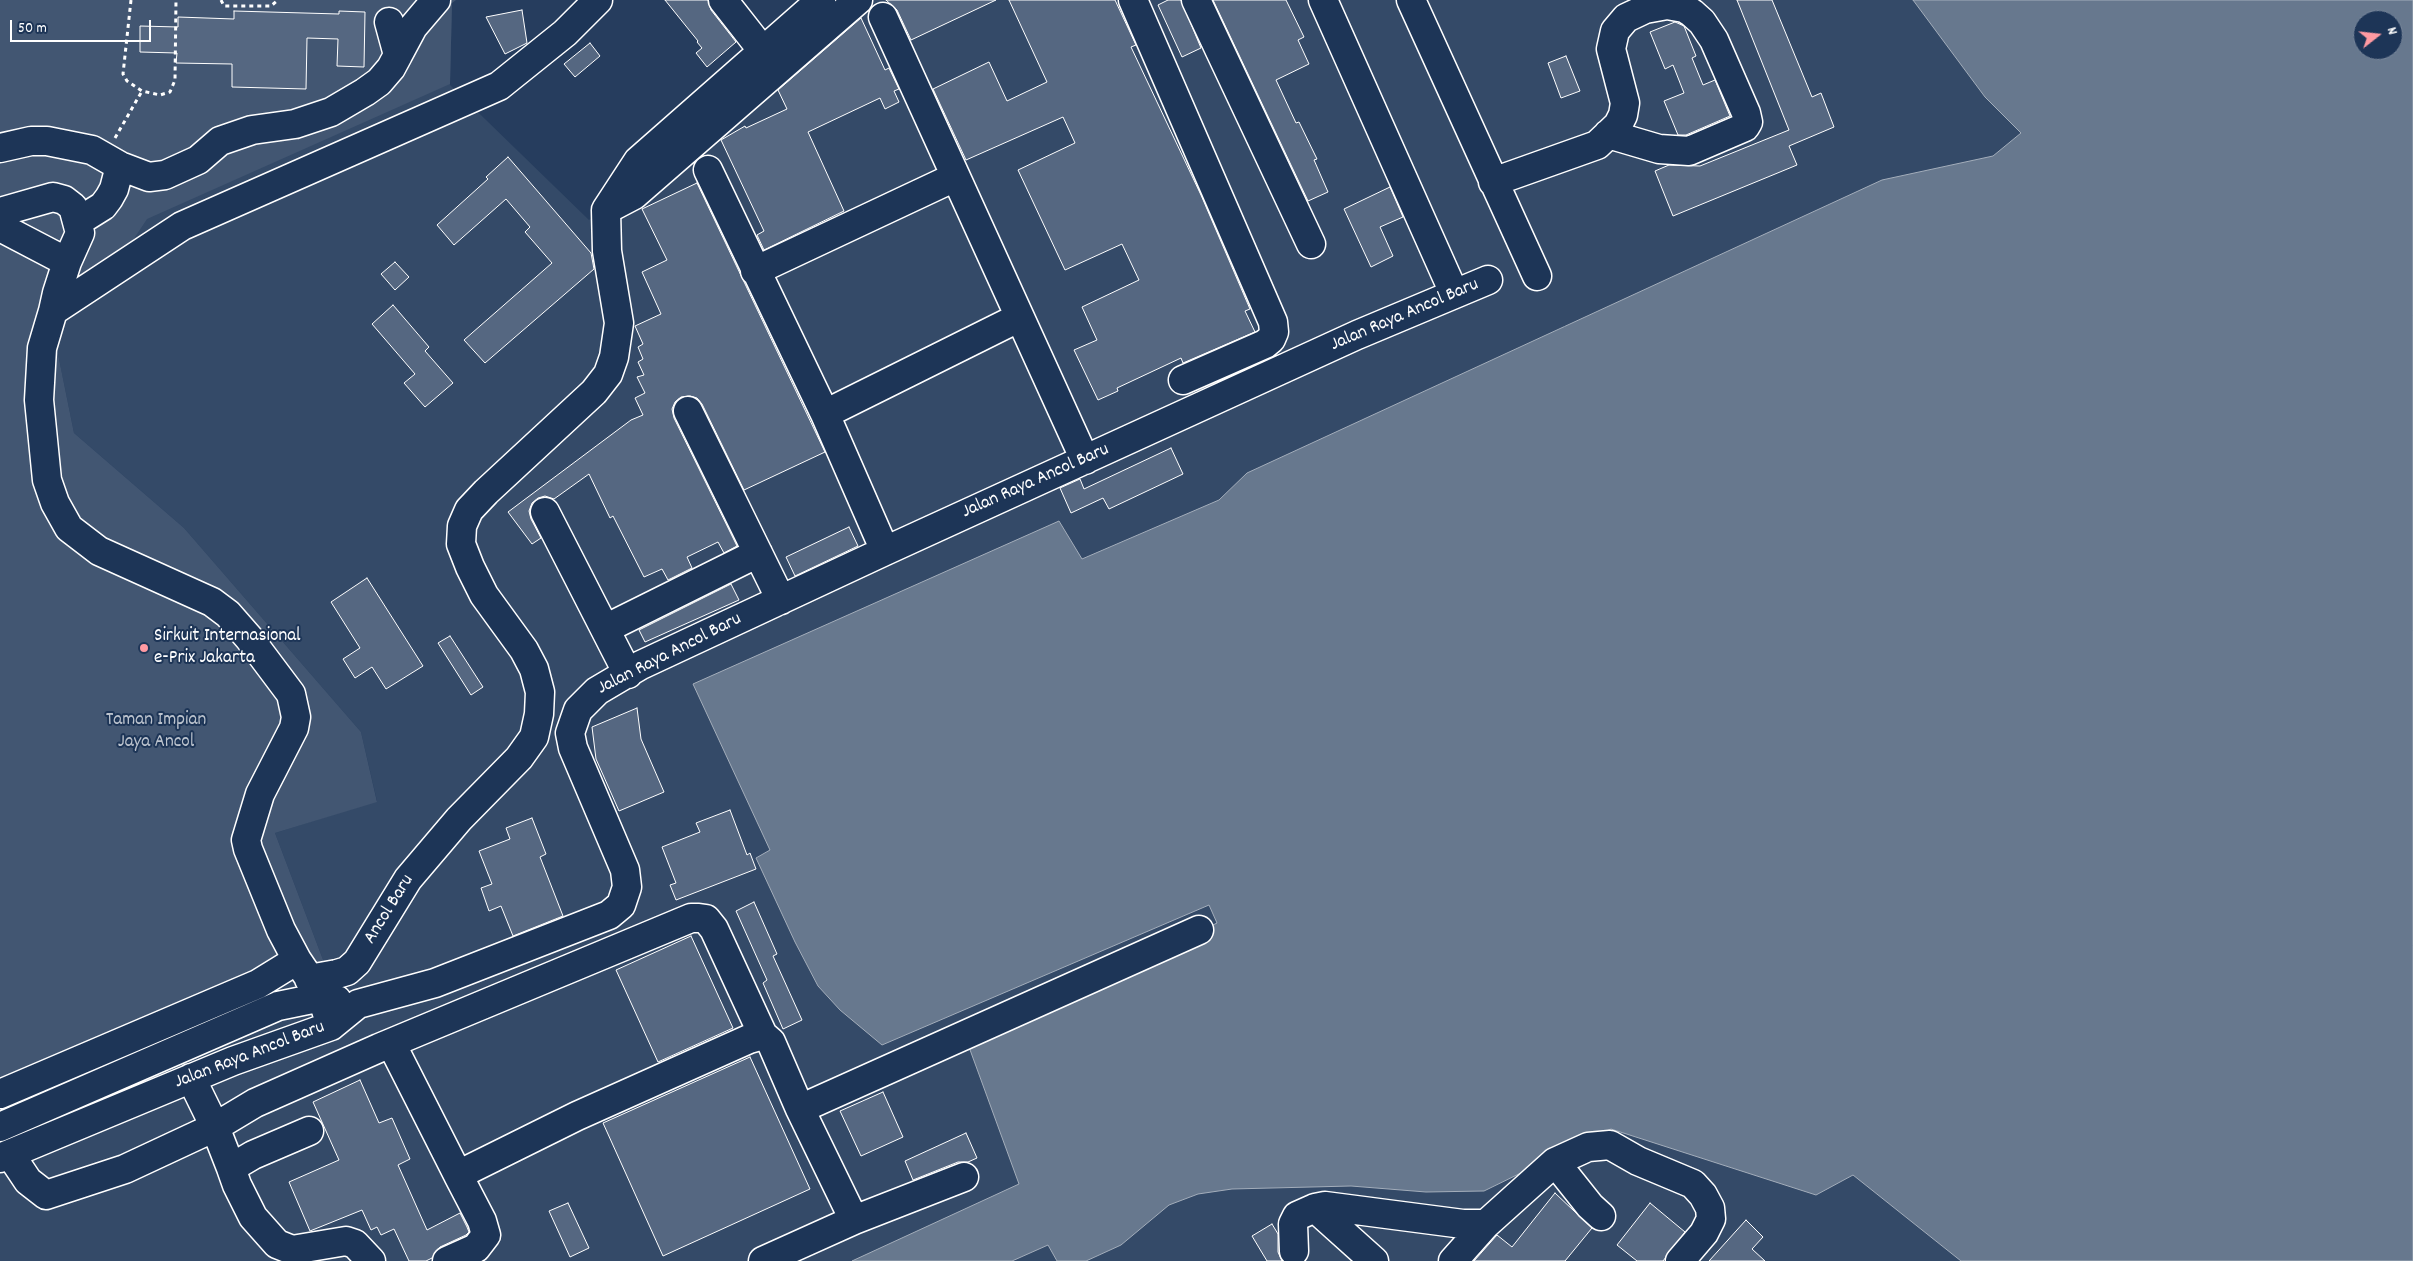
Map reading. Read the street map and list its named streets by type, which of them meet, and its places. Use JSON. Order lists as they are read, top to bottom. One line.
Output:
{"streets":{"lane":["Jalan Raya Ancol Baru","Ancol Baru"]},"parks":["Taman Impian Jaya Ancol"],"places":["Sirkuit Internasional e-Prix Jakarta"],"scale_bar":"50 m","north":"right"}
